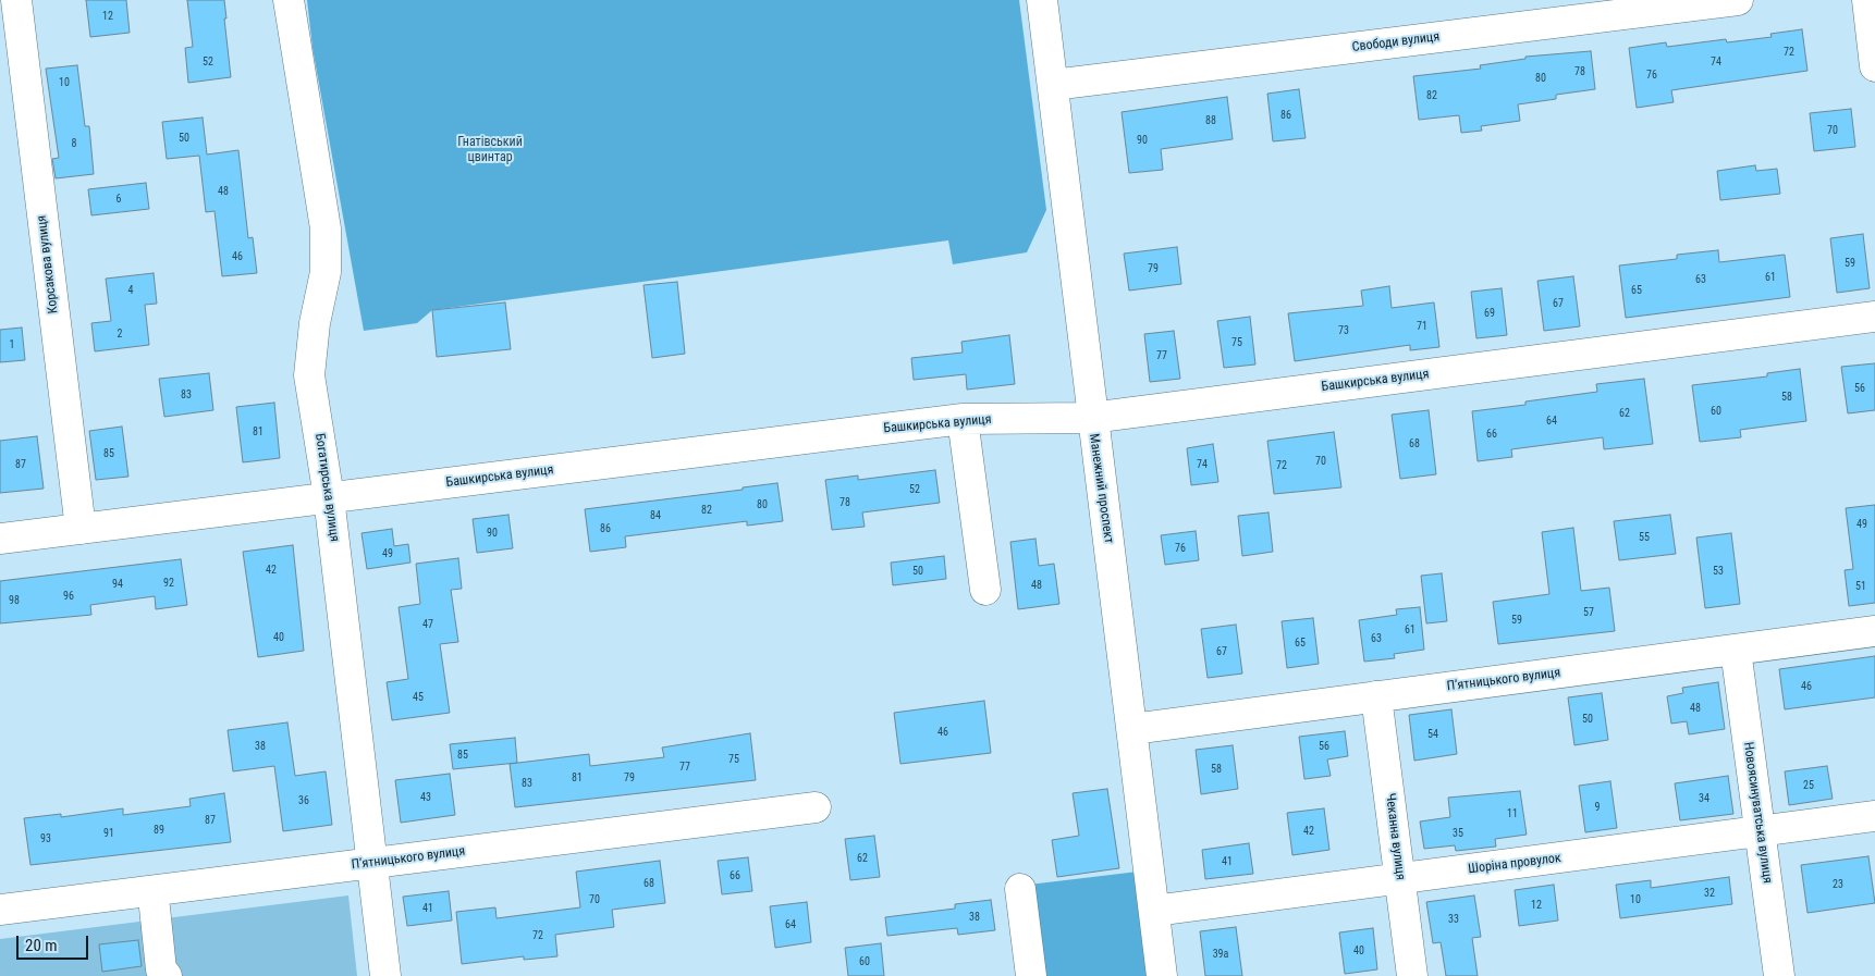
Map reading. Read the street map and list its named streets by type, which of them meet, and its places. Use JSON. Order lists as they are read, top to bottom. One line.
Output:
{"streets":{"street":["Свободи вулиця","Корсакова вулиця","Башкирська вулиця","Богатирська вулиця","Манежний проспект","П’ятницького вулиця","Новоясинуватська вулиця","Чеканна вулиця","Шоріна провулок"]},"crossings":[["Свободи вулиця","Манежний проспект"],["Корсакова вулиця","Башкирська вулиця"],["Башкирська вулиця","Богатирська вулиця"],["Башкирська вулиця","Манежний проспект"],["Богатирська вулиця","П’ятницького вулиця"],["Манежний проспект","П’ятницького вулиця"],["Манежний проспект","Шоріна провулок"],["П’ятницького вулиця","Новоясинуватська вулиця"],["П’ятницького вулиця","Чеканна вулиця"],["Новоясинуватська вулиця","Шоріна провулок"],["Чеканна вулиця","Шоріна провулок"]],"parks":["Гнатівський цвинтар"],"house_numbers":["12","72","52","74","78","76","80","10","82","86","88","70","50","90","8","48","6","46","59","79","61","63","4","65","67","69","71","73","2","75","1","77","56","83","58","60","62","64","81","66","68","85","70","87","74","72","52","78","80","82","84","49","86","90","55","76","49","42","50","53","92","94","48","51","96","98","57","59","47","61","40","63","65","67","46","45","48","50","46","54","38","56","85","75","77","58","81","79","83","25","43","34","36","9","11","87","89","42","91","35","93","62","41","66","68","23","32","70","10","12","41","38","33","64","72","40","39а","60"],"scale_bar":"20 m"}
